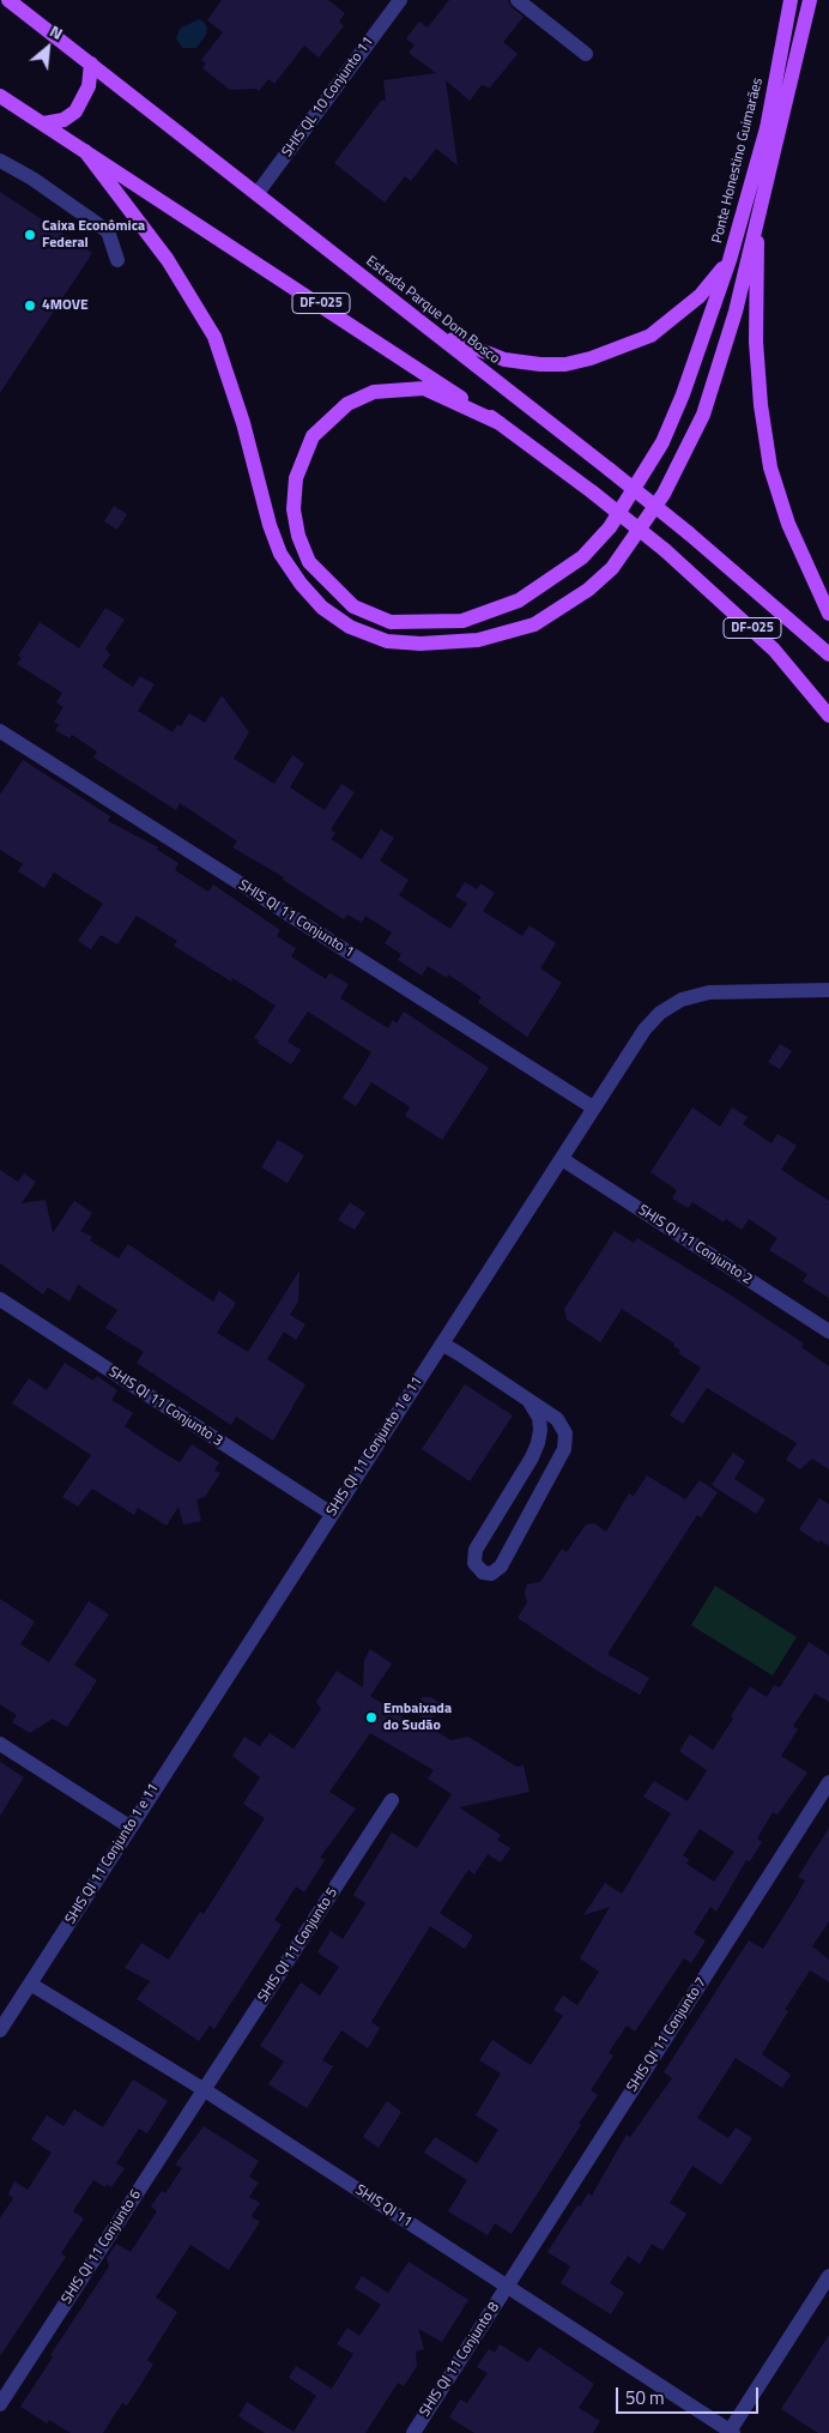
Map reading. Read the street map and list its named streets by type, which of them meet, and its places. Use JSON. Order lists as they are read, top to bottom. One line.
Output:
{"streets":{"main road":["Ponte Honestino Guimarães","DF-025","Estrada Parque Dom Bosco"],"street":["SHIS QL 10 Conjunto 11","SHIS QI 11 Conjunto 1","SHIS QI 11 Conjunto 2","SHIS QI 11 Conjunto 3","SHIS QI 11 Conjunto 1 e 11","SHIS QI 11 Conjunto 5","SHIS QI 11 Conjunto 7","SHIS QI 11","SHIS QI 11 Conjunto 6","SHIS QI 11 Conjunto 8"]},"crossings":[["SHIS QL 10 Conjunto 11","Estrada Parque Dom Bosco"],["Ponte Honestino Guimarães","DF-025"],["SHIS QI 11 Conjunto 1","SHIS QI 11 Conjunto 1 e 11"],["SHIS QI 11 Conjunto 2","SHIS QI 11 Conjunto 1 e 11"],["SHIS QI 11 Conjunto 3","SHIS QI 11 Conjunto 1 e 11"],["SHIS QI 11 Conjunto 1 e 11","SHIS QI 11"],["SHIS QI 11 Conjunto 5","SHIS QI 11"],["SHIS QI 11 Conjunto 5","SHIS QI 11 Conjunto 6"],["SHIS QI 11 Conjunto 7","SHIS QI 11"],["SHIS QI 11 Conjunto 7","SHIS QI 11 Conjunto 8"],["SHIS QI 11","SHIS QI 11 Conjunto 6"],["SHIS QI 11","SHIS QI 11 Conjunto 8"]],"places":["Caixa Econômica Federal","4MOVE","Embaixada do Sudão"],"scale_bar":"50 m","north":"top right"}
